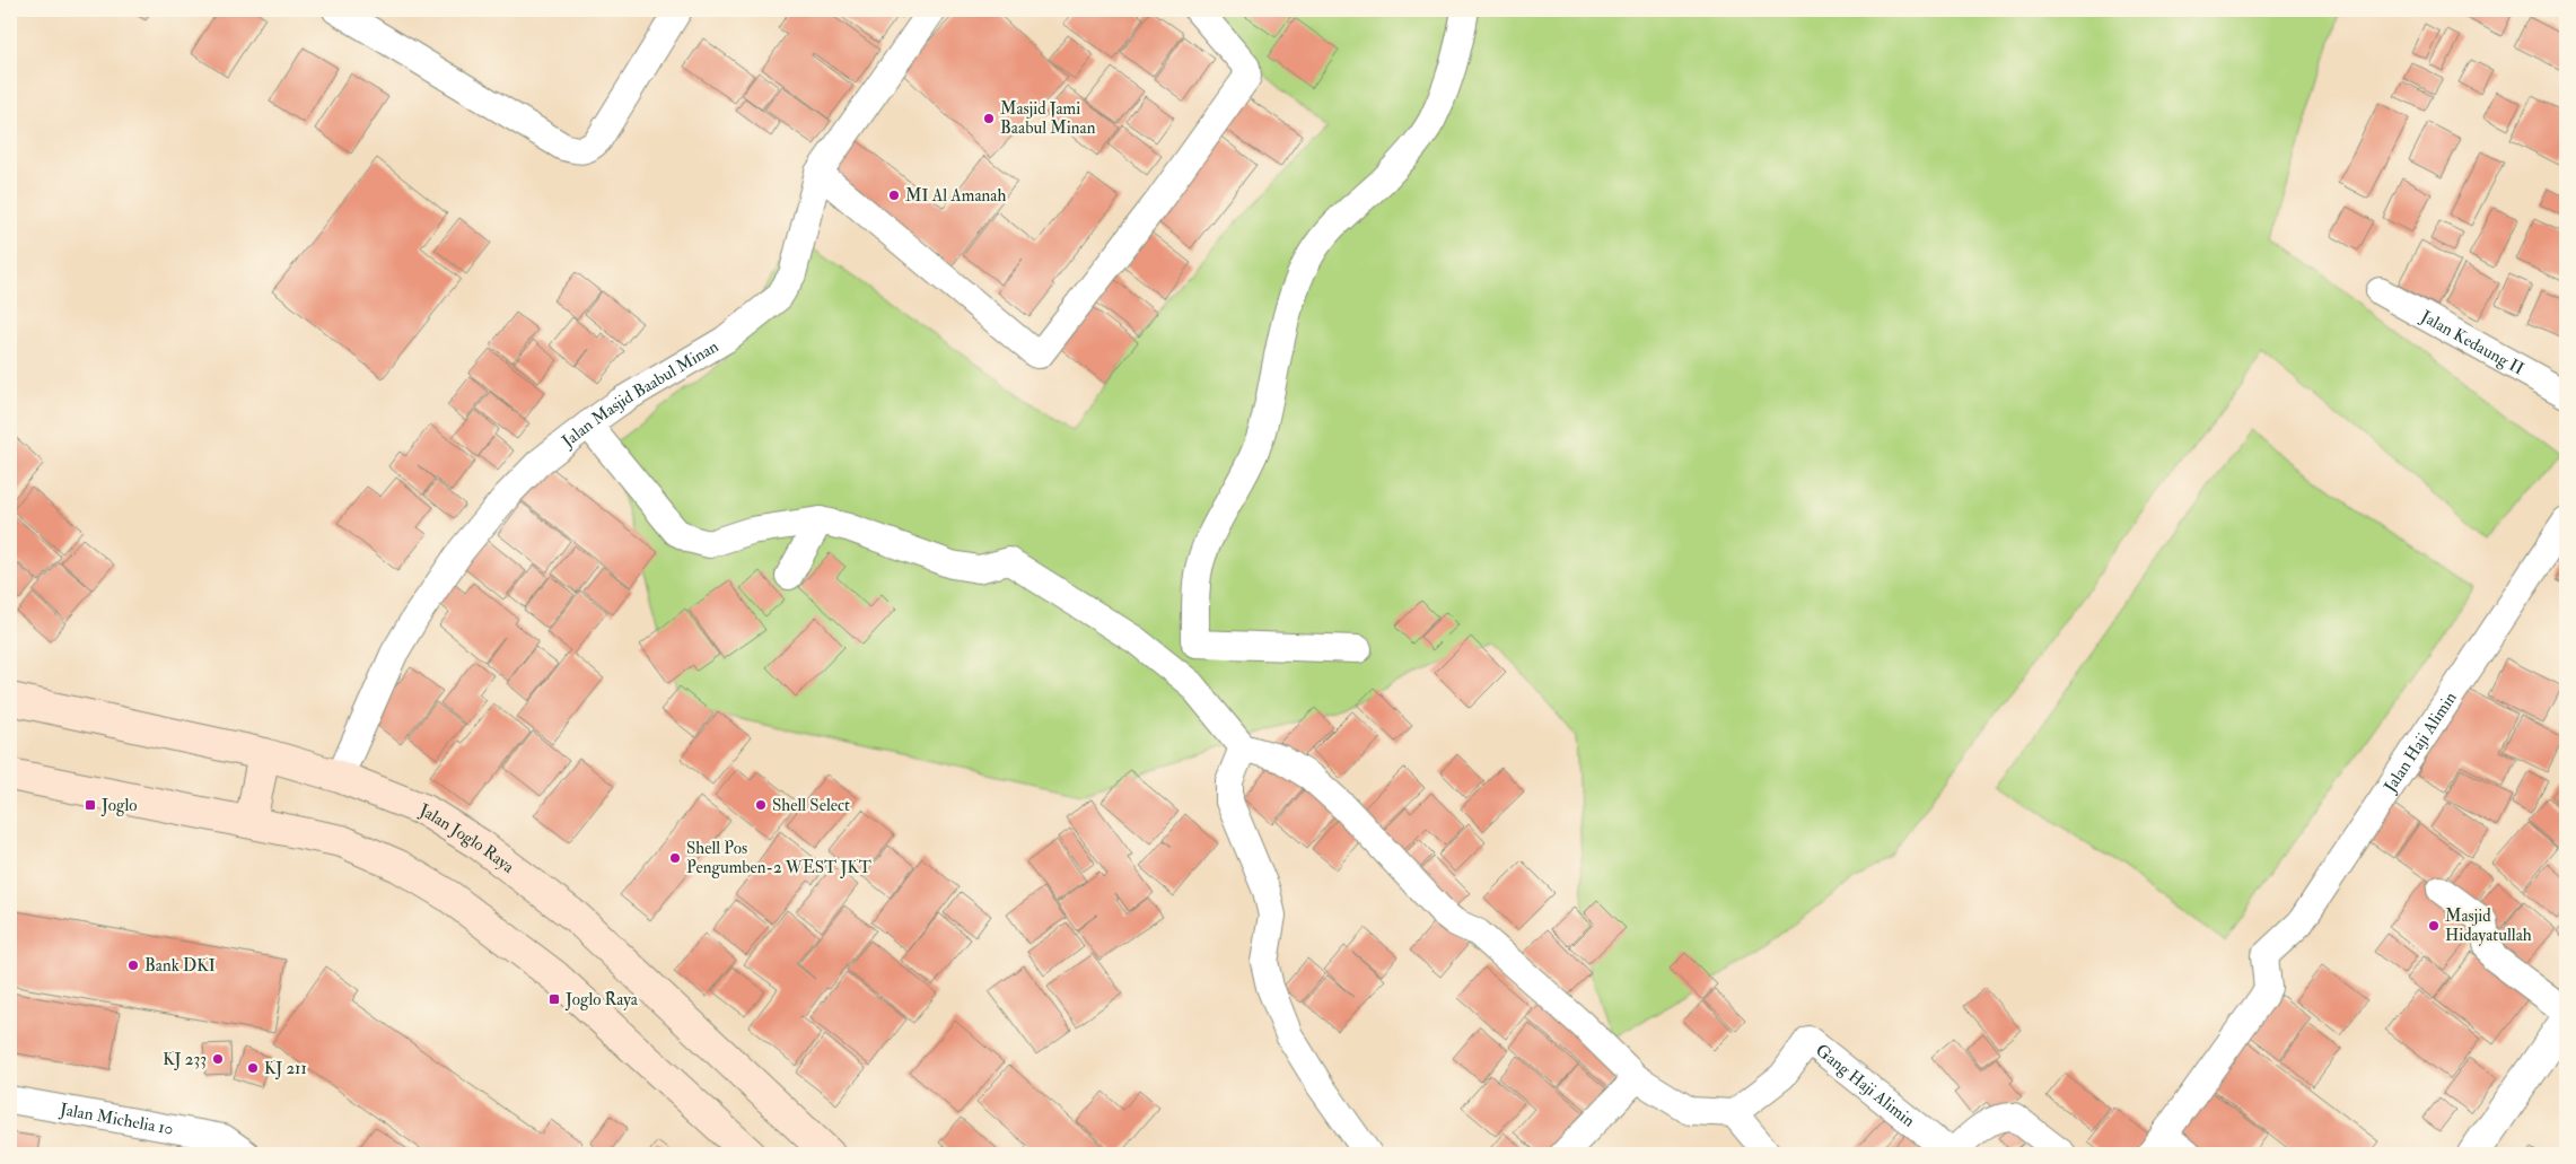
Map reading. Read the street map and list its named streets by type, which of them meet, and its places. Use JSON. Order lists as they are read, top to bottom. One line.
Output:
{"streets":{"main road":["Jalan Joglo Raya"],"street":["Jalan Kedaung II","Jalan Masjid Baabul Minan","Jalan Haji Alimin","Gang Haji Alimin","Jalan Michelia 10"]},"crossings":[["Jalan Masjid Baabul Minan","Jalan Joglo Raya"]],"places":{"other":["Masjid Jami Baabul Minan","MI Al Amanah","Shell Select","Shell Pos Pengumben-2 WEST JKT","Masjid Hidayatullah","Bank DKI","KJ 233","KJ 211"],"transit":["Joglo","Joglo Raya"]}}
